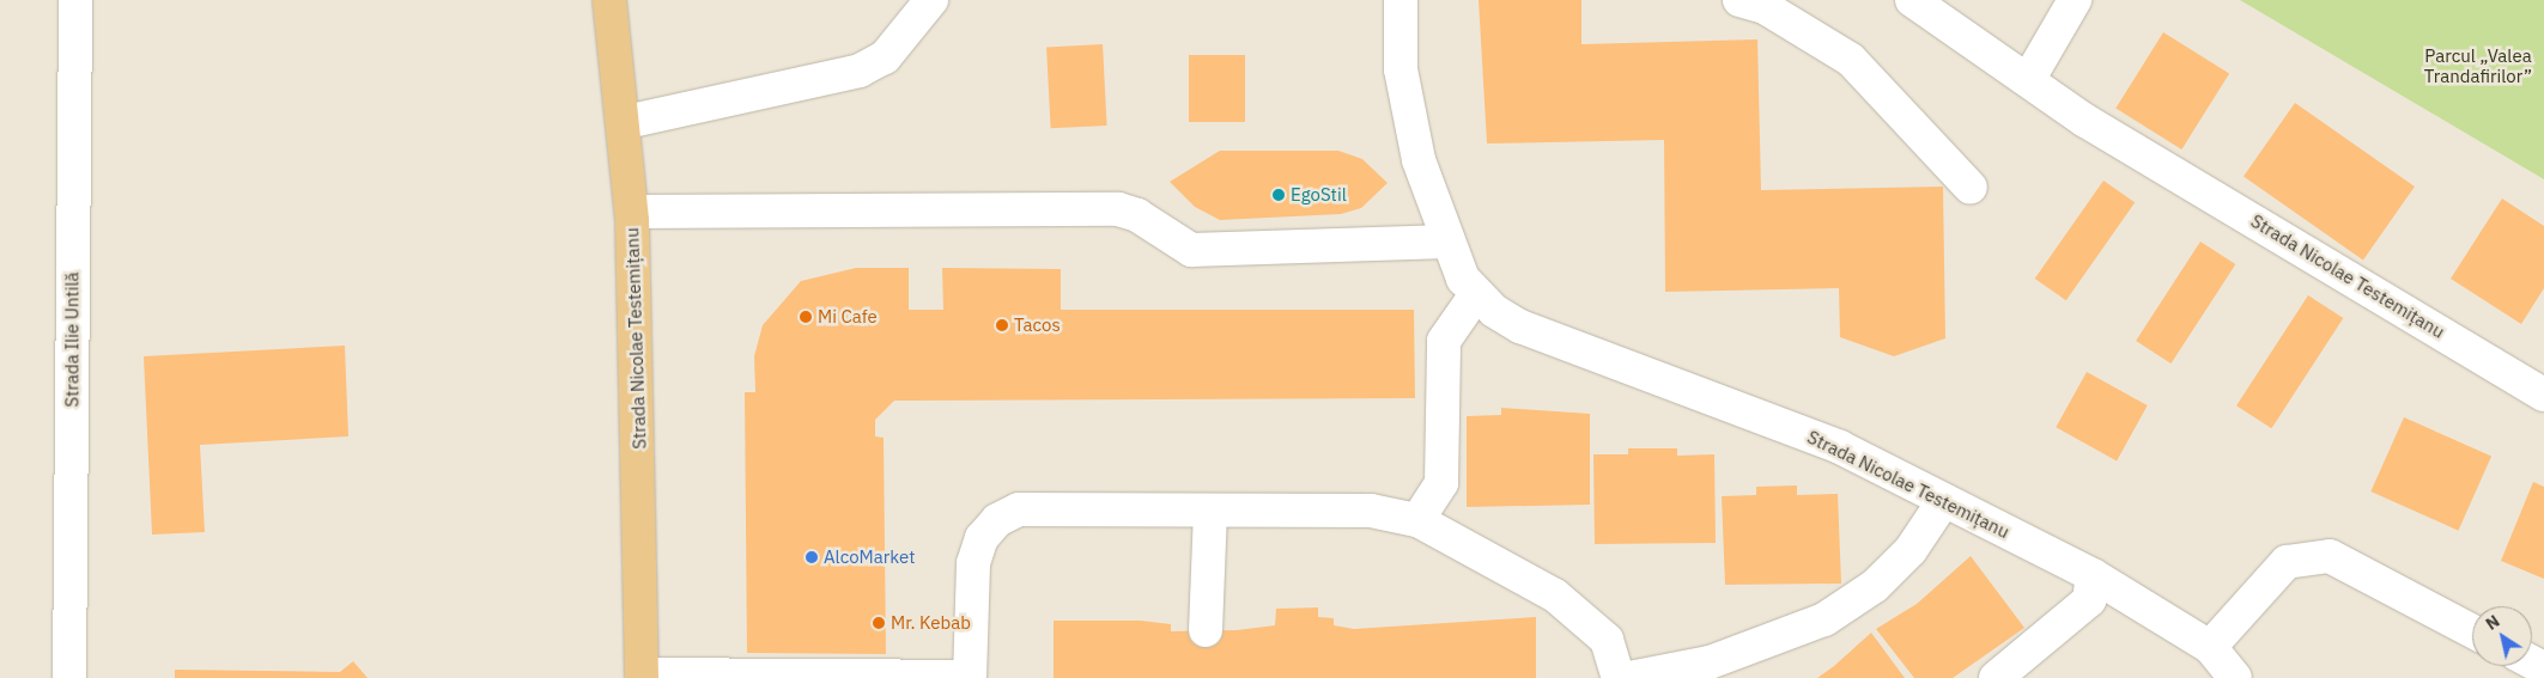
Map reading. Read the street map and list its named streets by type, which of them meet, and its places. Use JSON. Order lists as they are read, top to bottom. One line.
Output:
{"streets":{"main road":["Strada Nicolae Testemițanu"],"street":["Strada Ilie Untilă"]},"parks":["Parcul „Valea Trandafirilor”"],"places":["EgoStil","Mi Cafe","Tacos","AlcoMarket","Mr. Kebab"],"north":"top left"}
